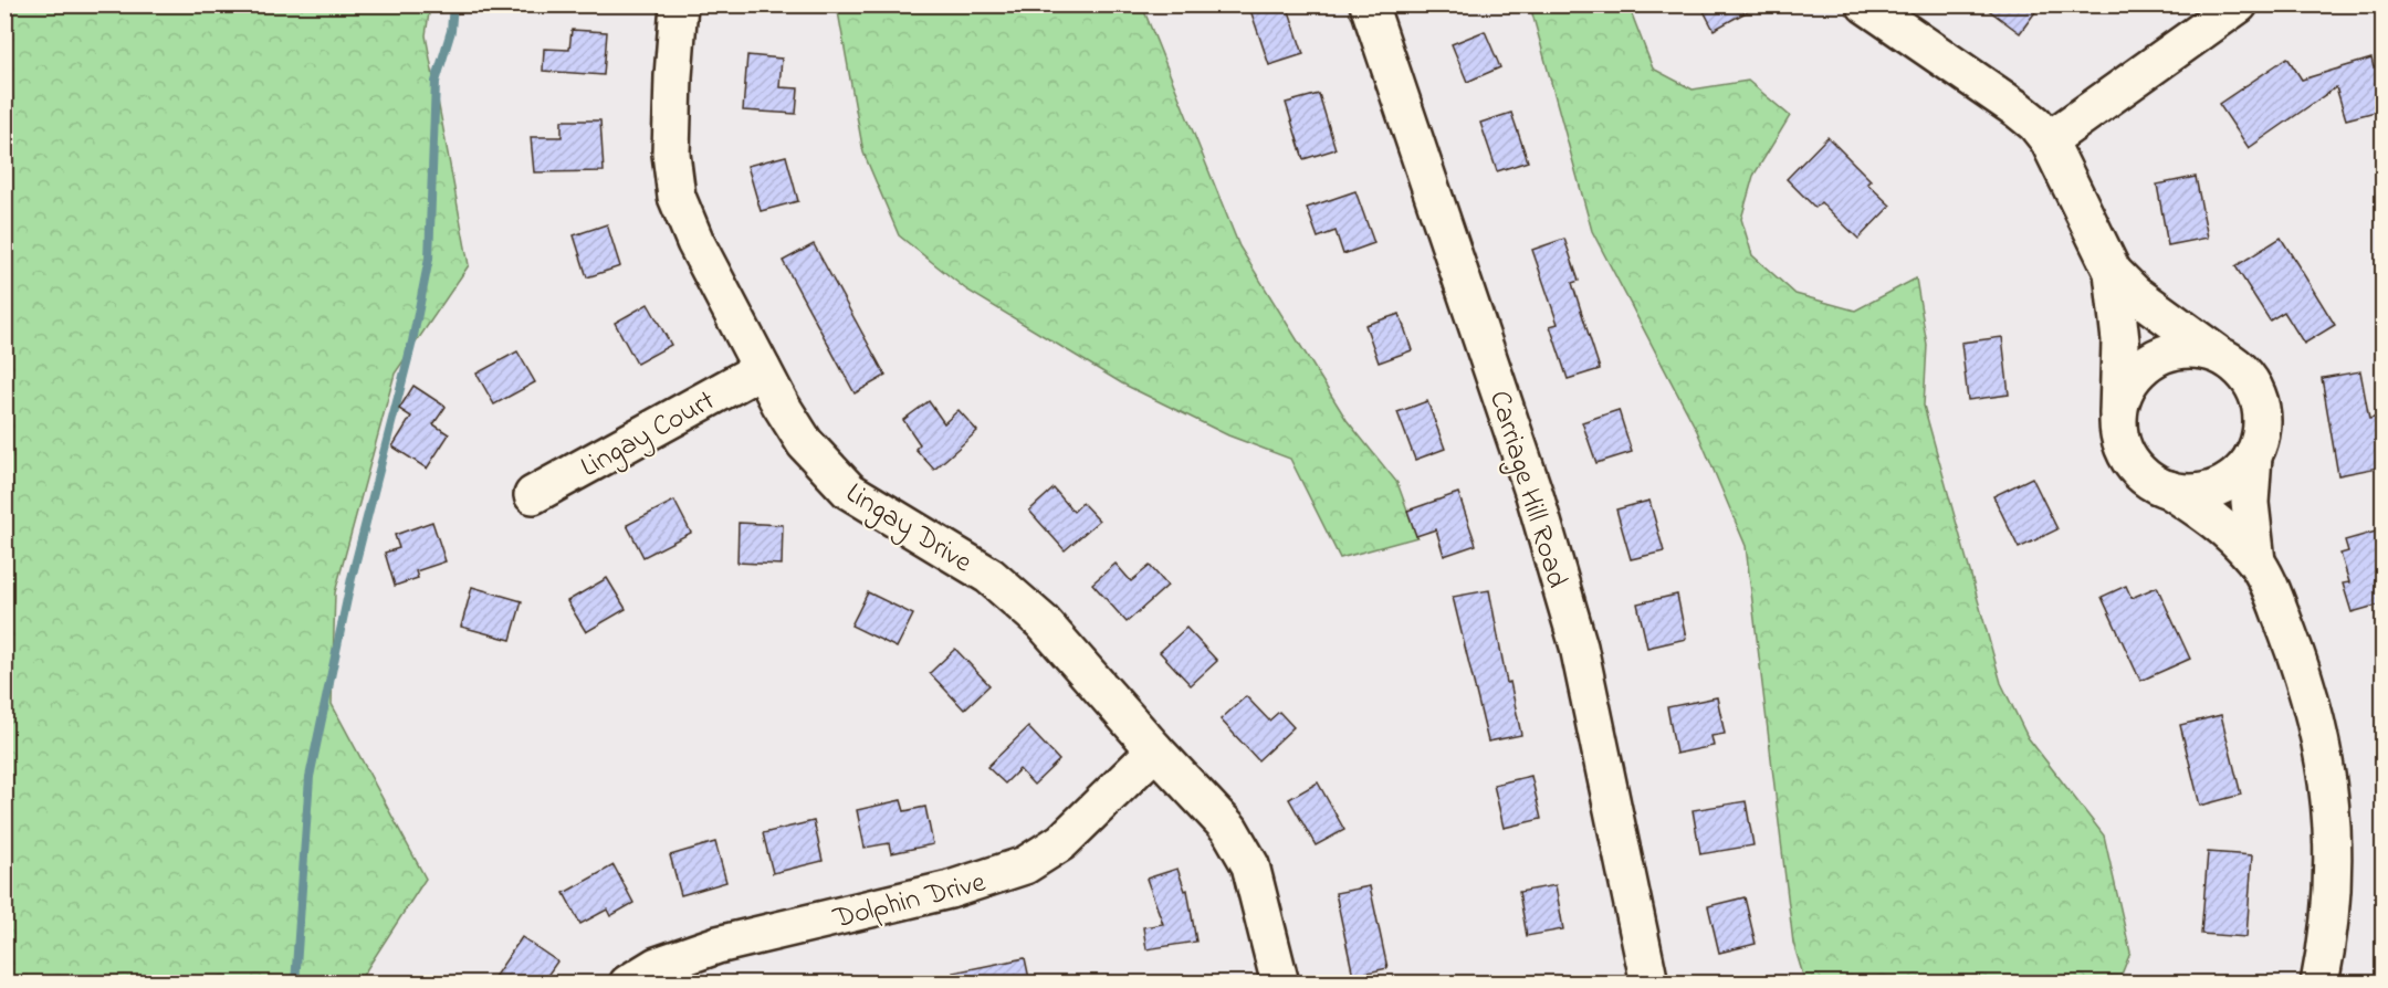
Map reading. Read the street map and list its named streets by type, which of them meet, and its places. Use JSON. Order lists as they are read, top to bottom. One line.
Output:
{"streets":{"street":["Lingay Court","Carriage Hill Road","Lingay Drive","Dolphin Drive"]},"crossings":[["Lingay Court","Lingay Drive"],["Lingay Drive","Dolphin Drive"]]}
